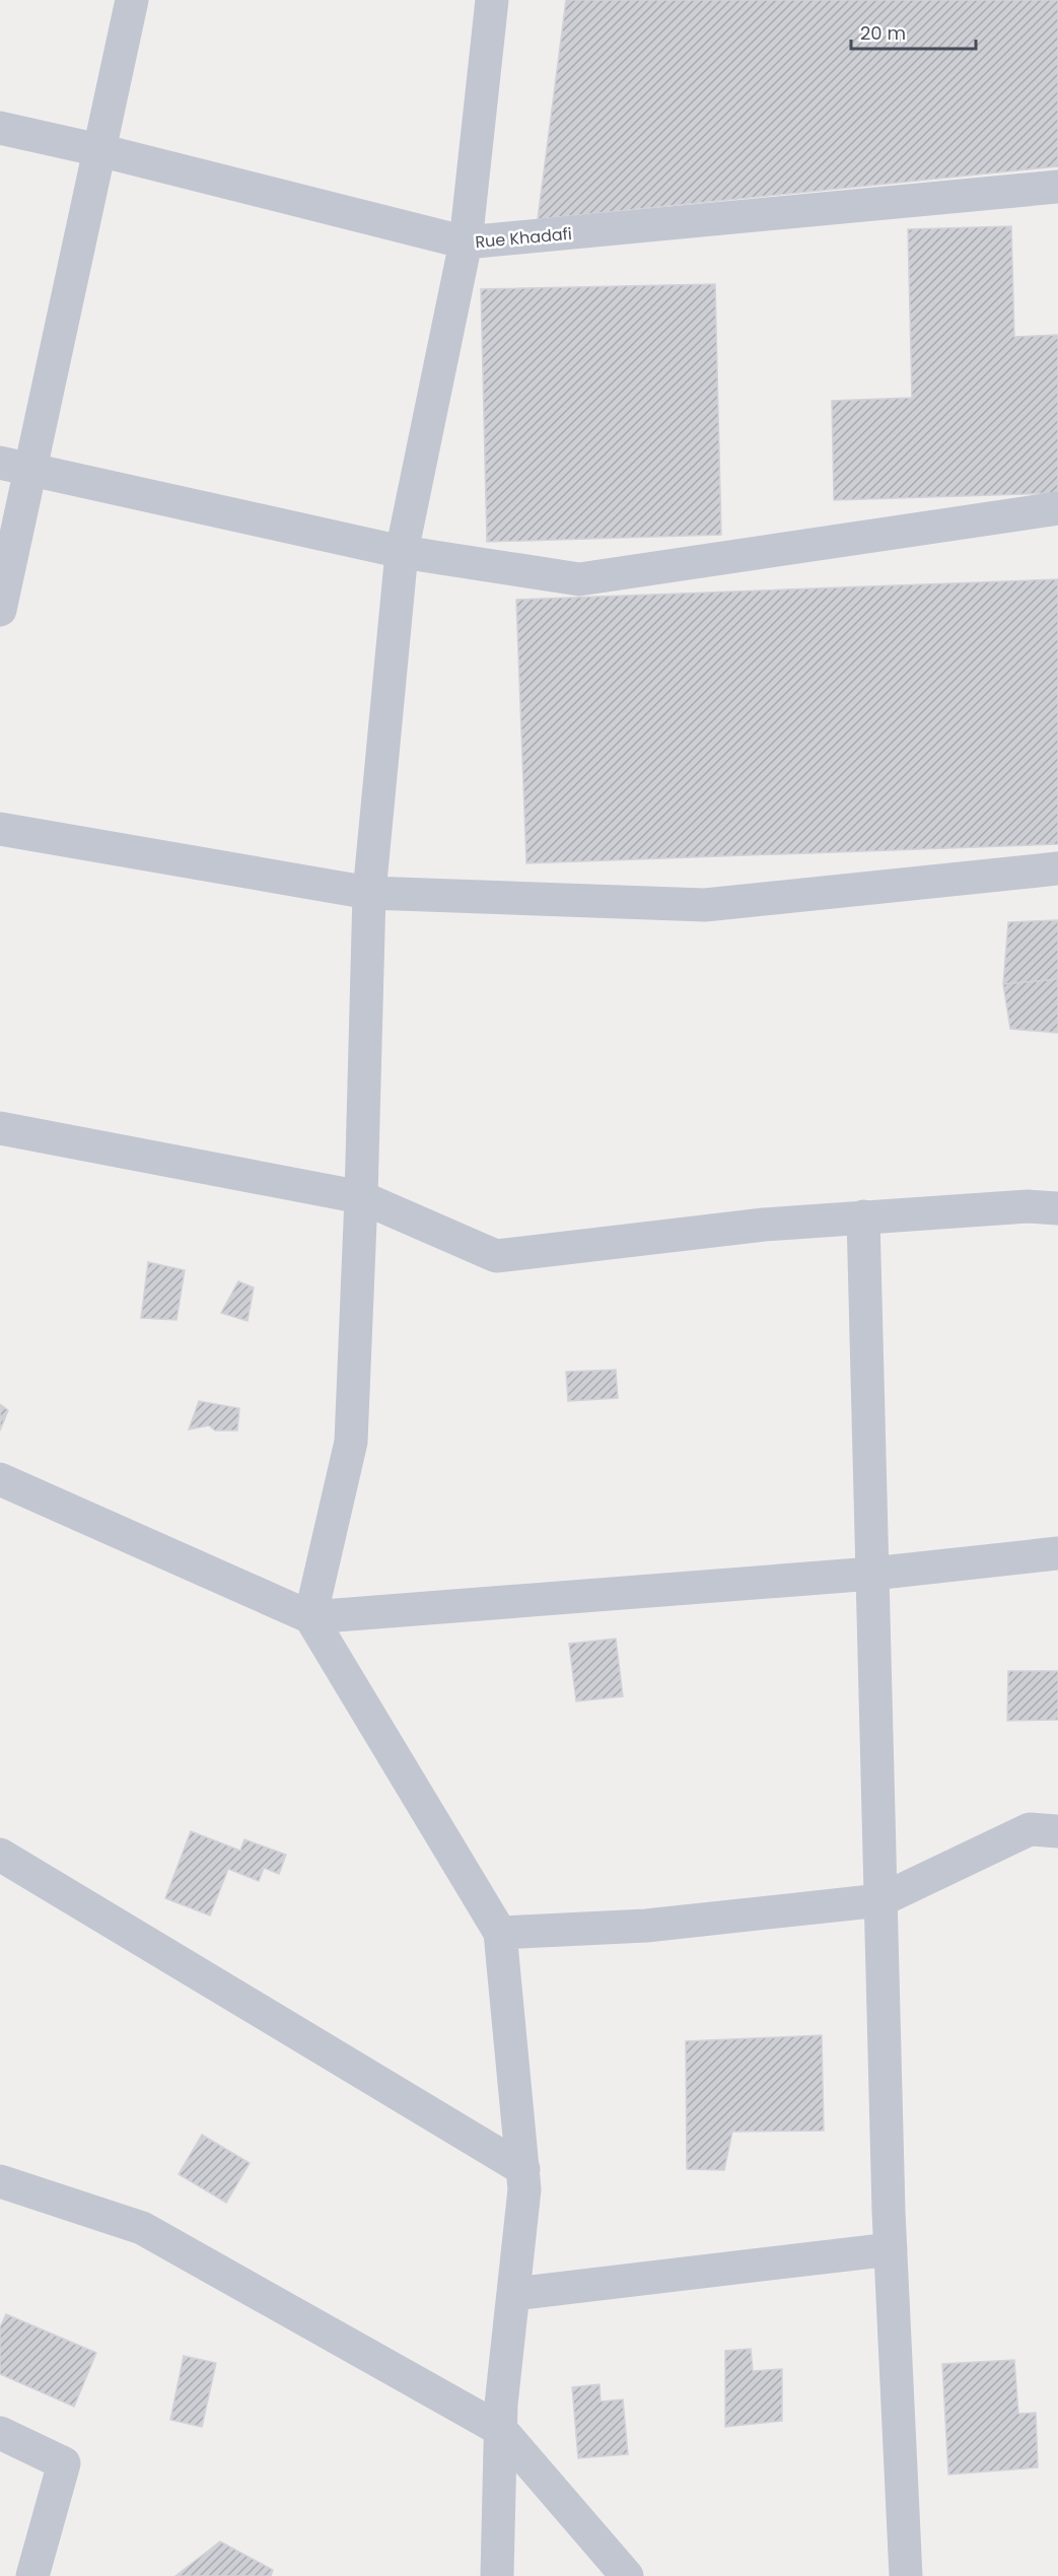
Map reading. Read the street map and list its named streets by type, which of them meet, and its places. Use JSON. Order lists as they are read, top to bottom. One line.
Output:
{"streets":{"street":["Rue Khadafi"]},"scale_bar":"20 m"}
